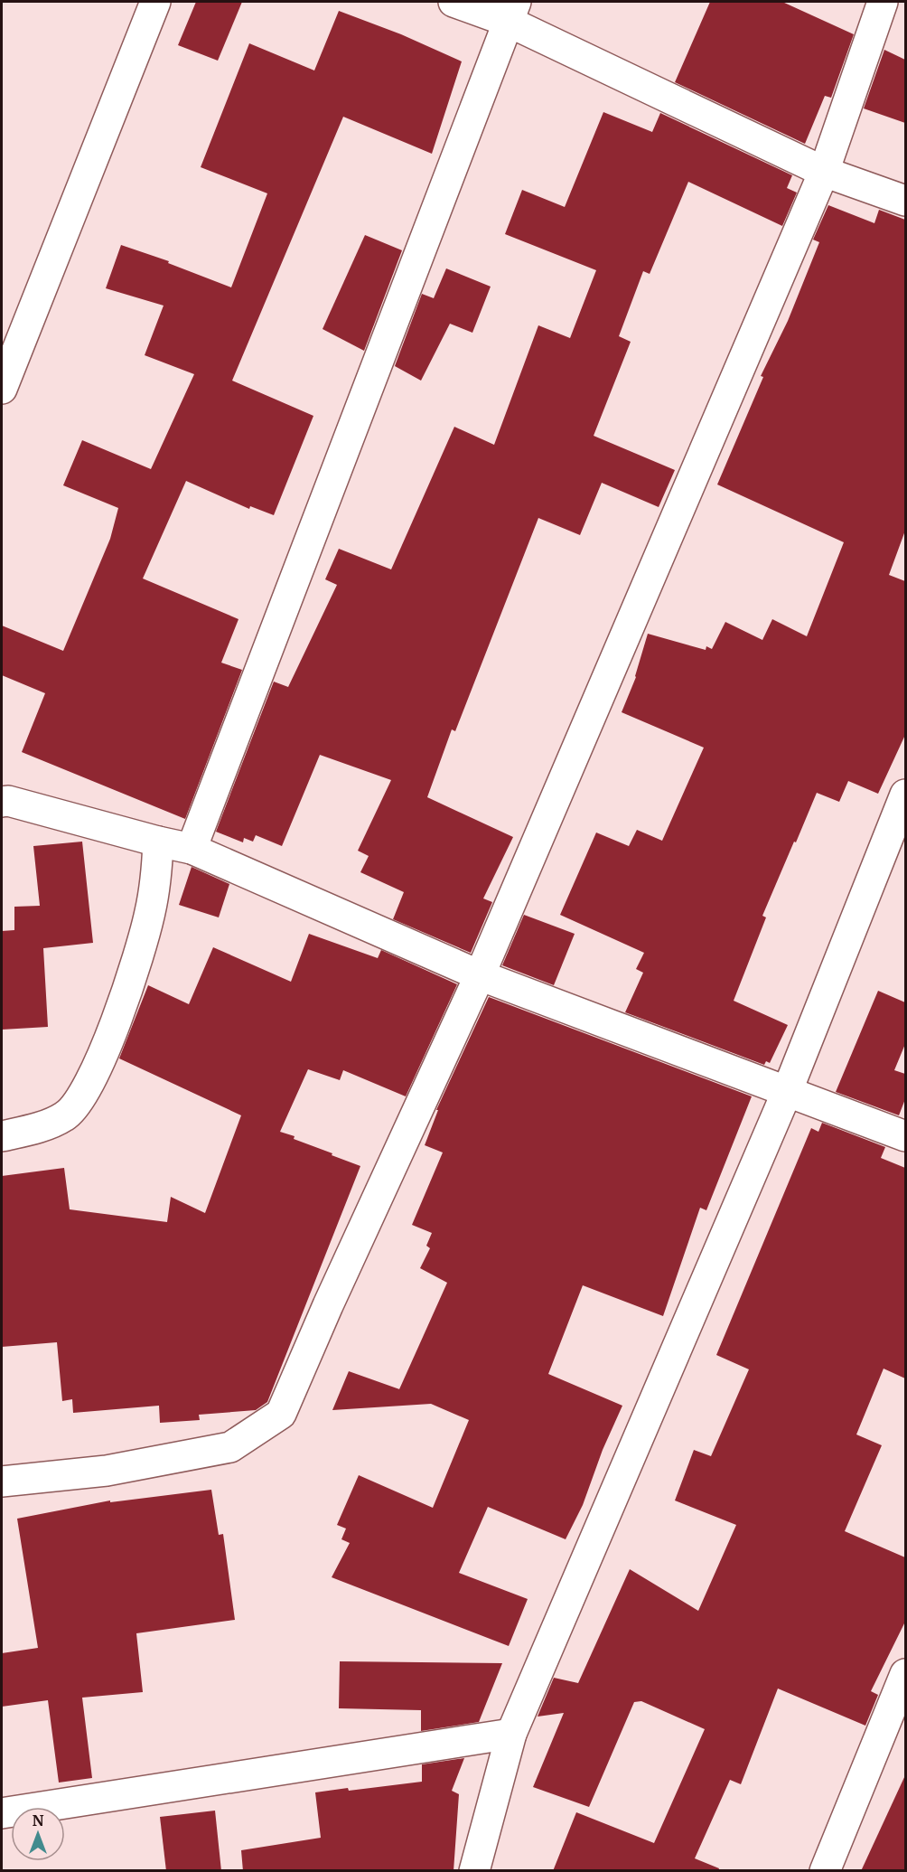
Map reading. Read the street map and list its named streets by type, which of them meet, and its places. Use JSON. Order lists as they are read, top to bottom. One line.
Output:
{"north":"top"}
